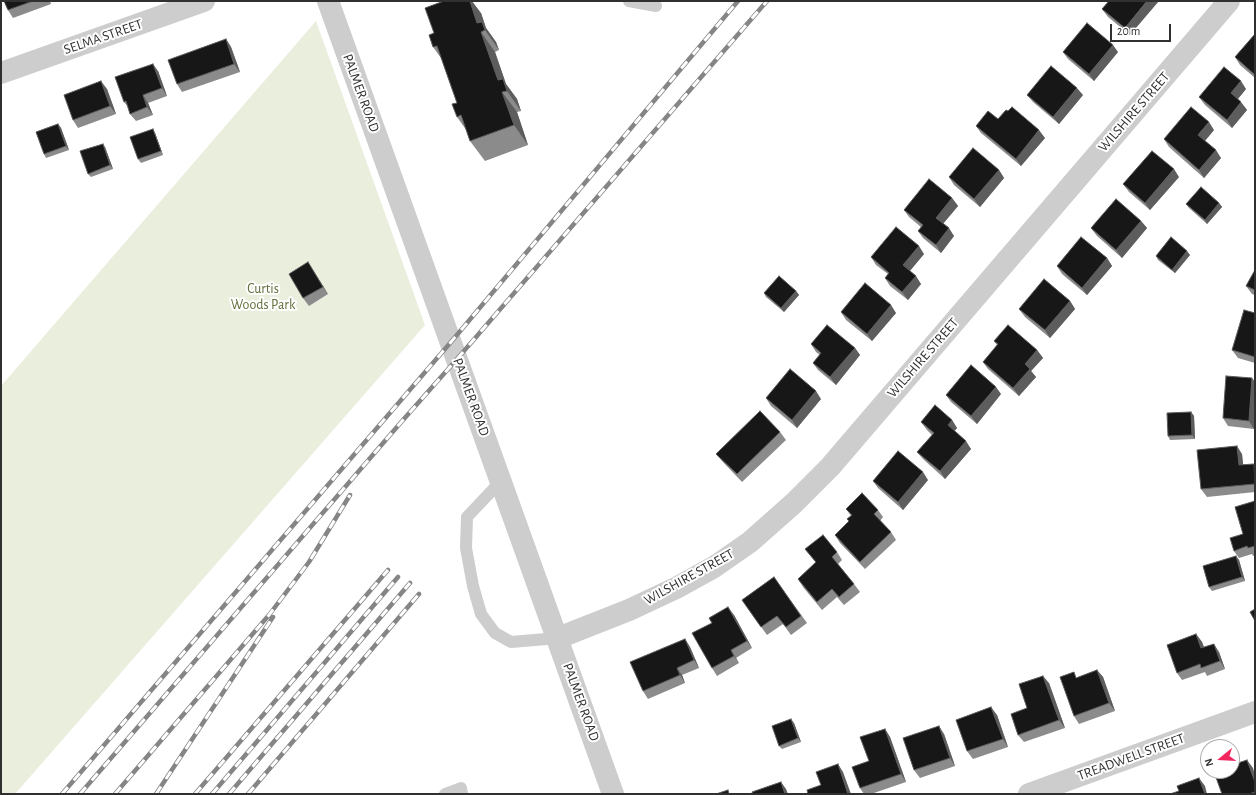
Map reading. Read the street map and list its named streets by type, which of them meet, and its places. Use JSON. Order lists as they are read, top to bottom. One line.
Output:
{"streets":{"street":["SELMA STREET","PALMER ROAD","WILSHIRE STREET","TREADWELL STREET"]},"crossings":[["PALMER ROAD","WILSHIRE STREET"]],"parks":["Curtis Woods Park"],"scale_bar":"20 m","north":"left"}
